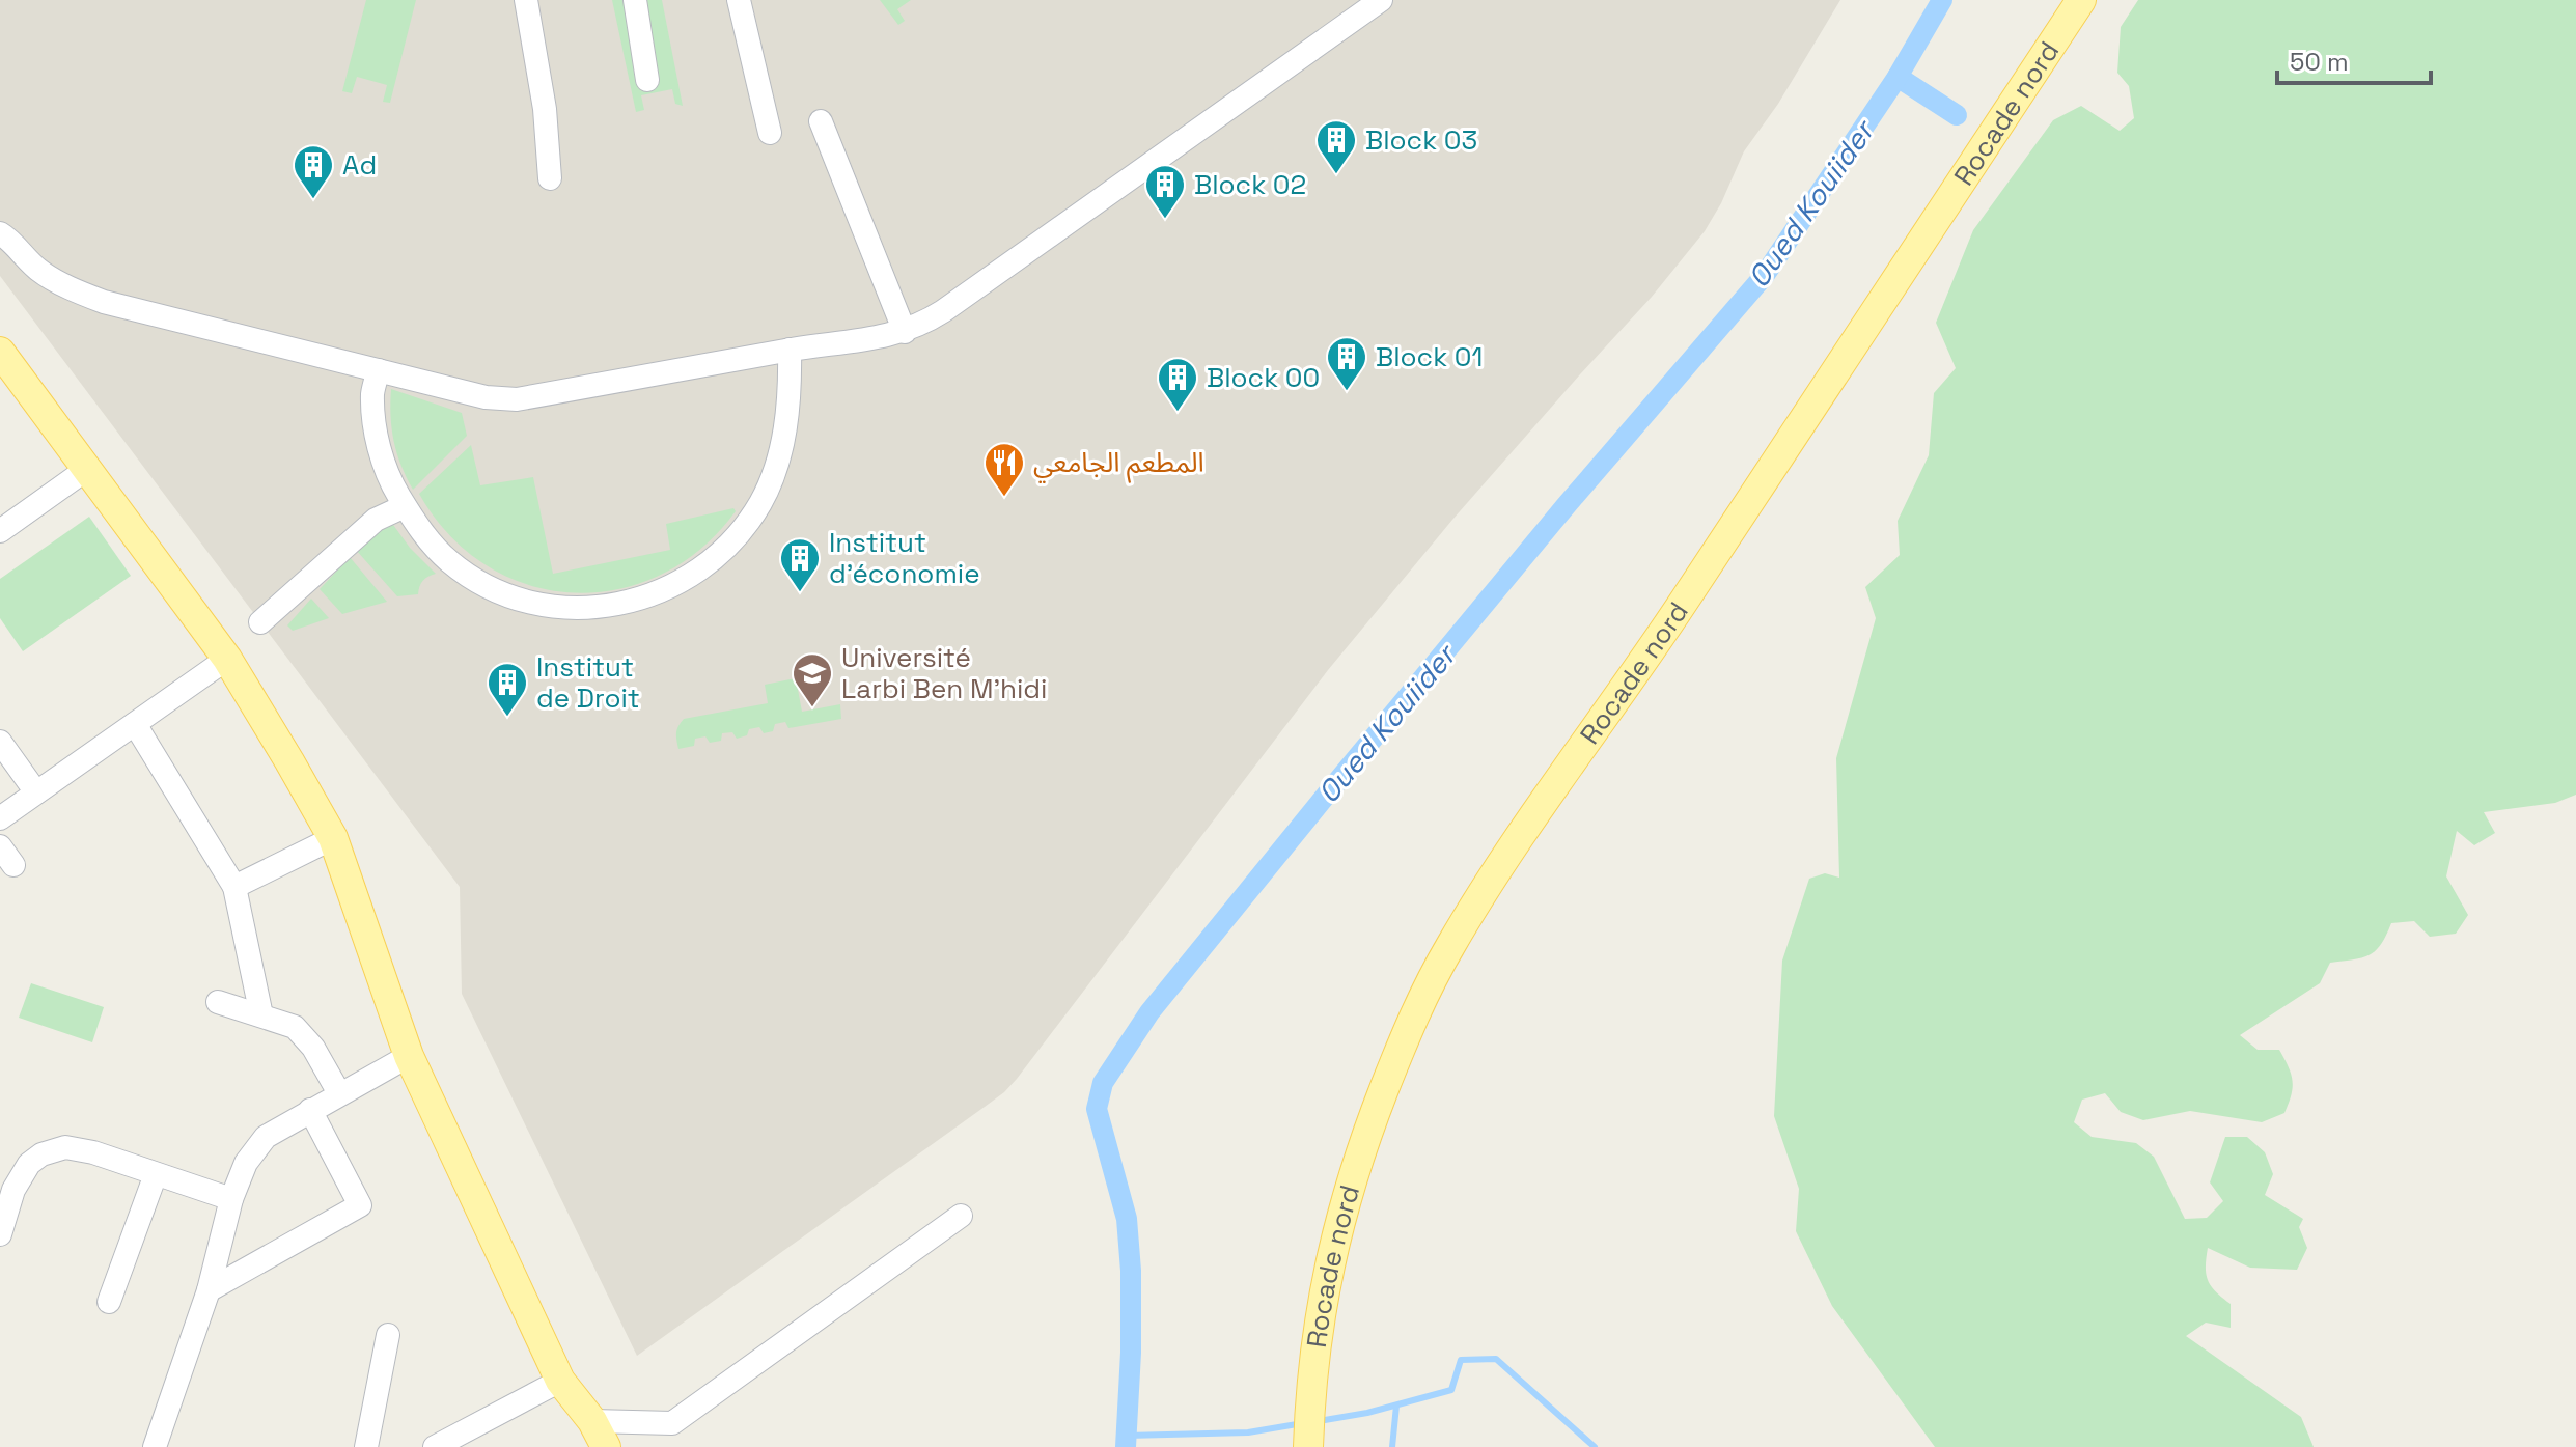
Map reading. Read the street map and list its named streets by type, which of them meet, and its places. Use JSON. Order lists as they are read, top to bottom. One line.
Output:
{"streets":{"main road":["Rocade nord"]},"water":["Oued Kouiider"],"places":{"building":["Block 03","Ad","Block 02","Block 01","Block 00","Institut d'économie","Institut de Droit"],"restaurant":["المطعم الجامعي"],"school or university":["Université Larbi Ben M'hidi"]},"scale_bar":"50 m"}
